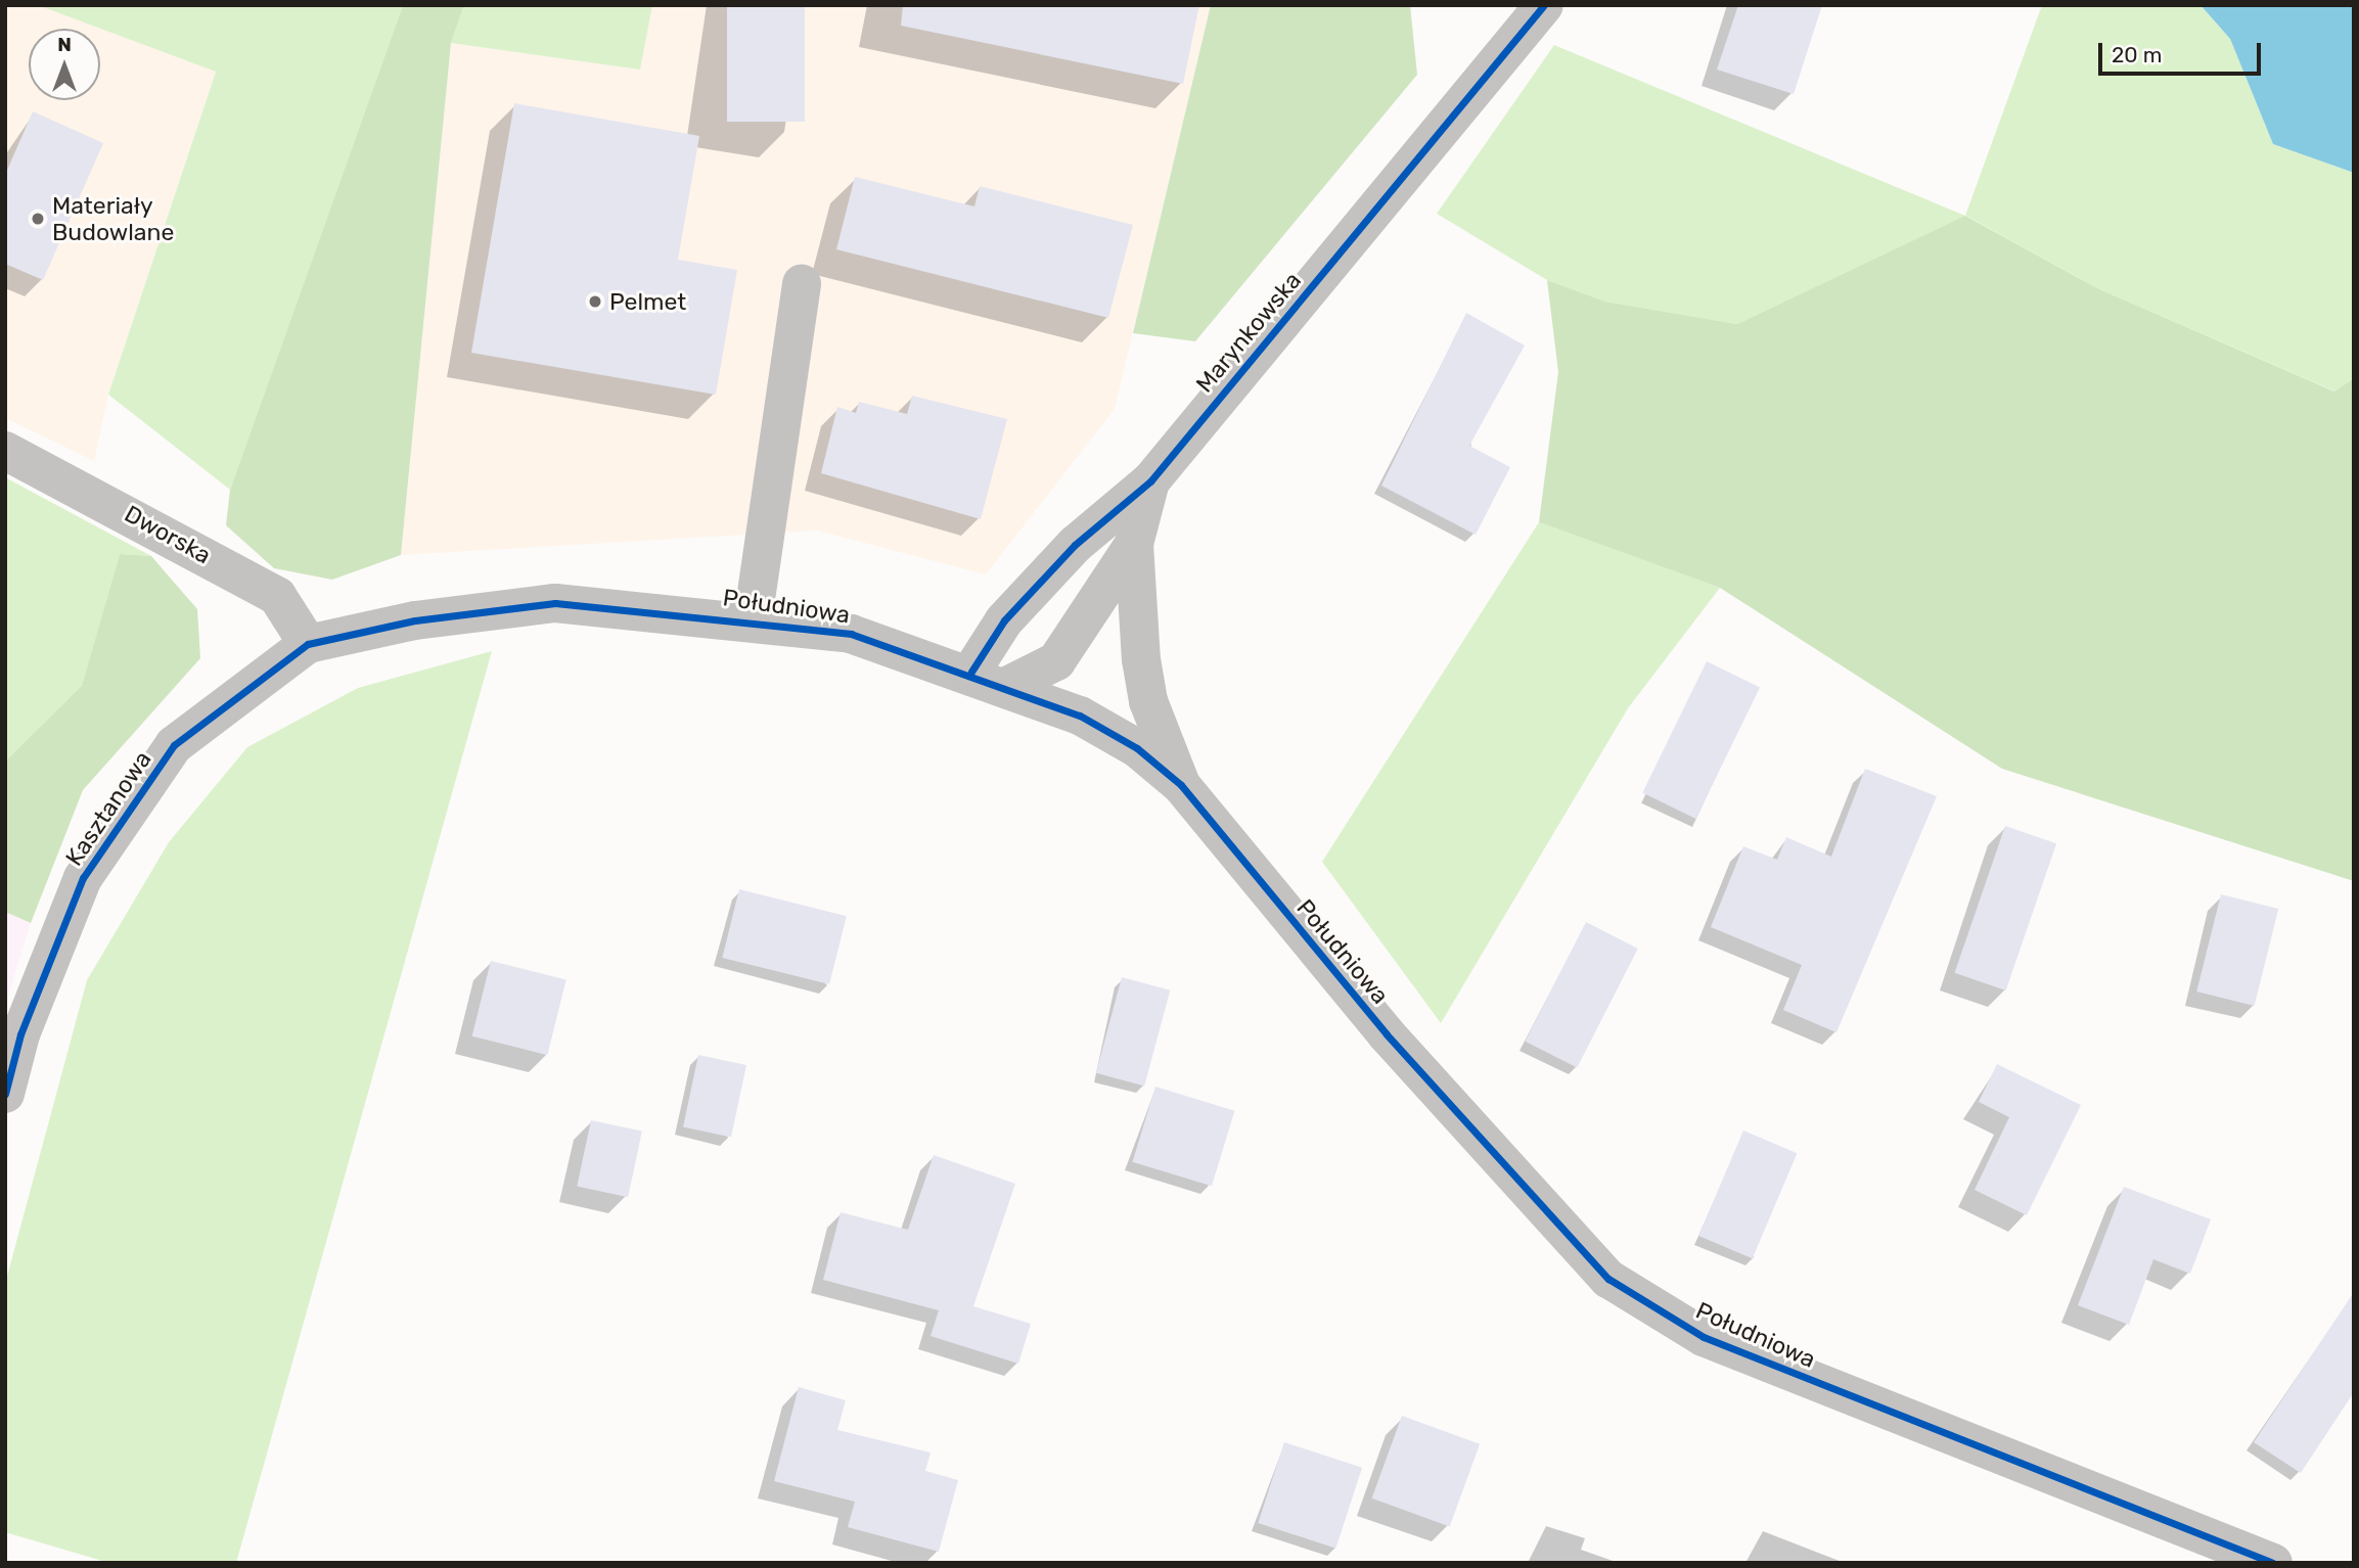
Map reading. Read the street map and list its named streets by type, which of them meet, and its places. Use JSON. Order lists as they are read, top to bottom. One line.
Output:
{"streets":{"street":["Marynkowska","Dworska","Południowa","Kasztanowa"]},"crossings":[["Marynkowska","Południowa"],["Dworska","Południowa"],["Dworska","Kasztanowa"],["Południowa","Kasztanowa"]],"places":["Materiały Budowlane","Pelmet"],"scale_bar":"20 m","north":"top"}
